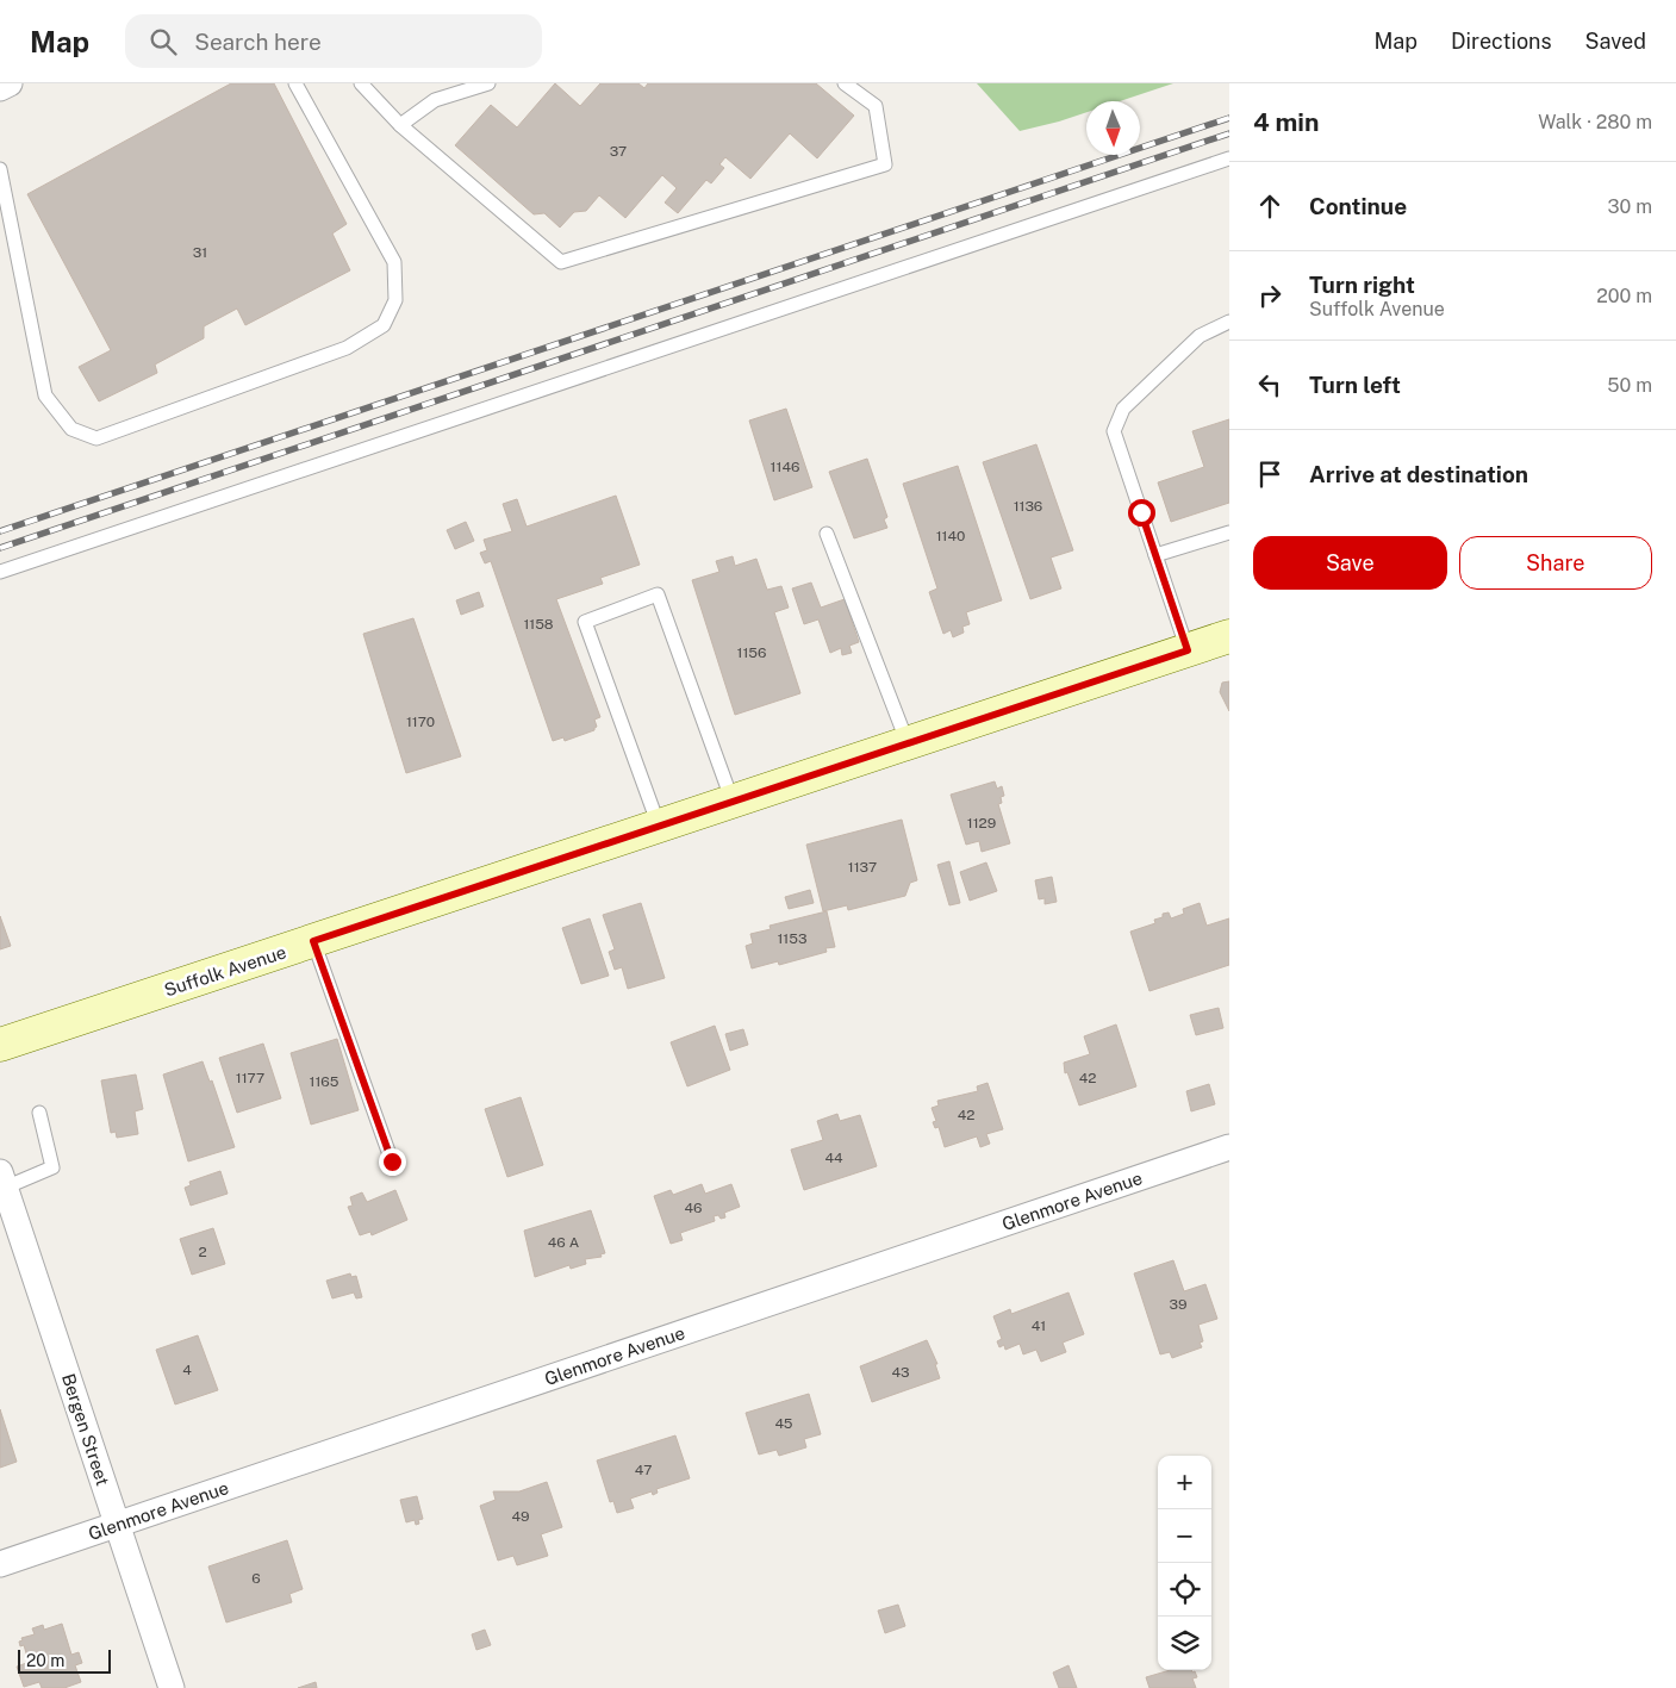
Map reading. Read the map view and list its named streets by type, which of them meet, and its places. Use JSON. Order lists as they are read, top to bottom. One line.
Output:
{"streets":{"main road":["Suffolk Avenue"],"street":["Glenmore Avenue","Bergen Street"]},"crossings":[["Glenmore Avenue","Bergen Street"]],"house_numbers":["37","31","1146","1136","1140","1158","1156","1170","1129","1137","1153","1177","42","1165","42","44","46","46 A","2","39","41","4","43","45","47","49","6"],"scale_bar":"20 m","north":"bottom","page":{"header":"Map","search":"Search here","nav":["Map","Directions","Saved"],"heading":["4 min","Walk · 280 m"],"list":[["Continue","30 m"],["Turn right","Suffolk Avenue","200 m"],["Turn left","50 m"],"Arrive at destination"],"buttons":["Save","Share"],"map_buttons":["+","−"],"scale":"20 m"}}
